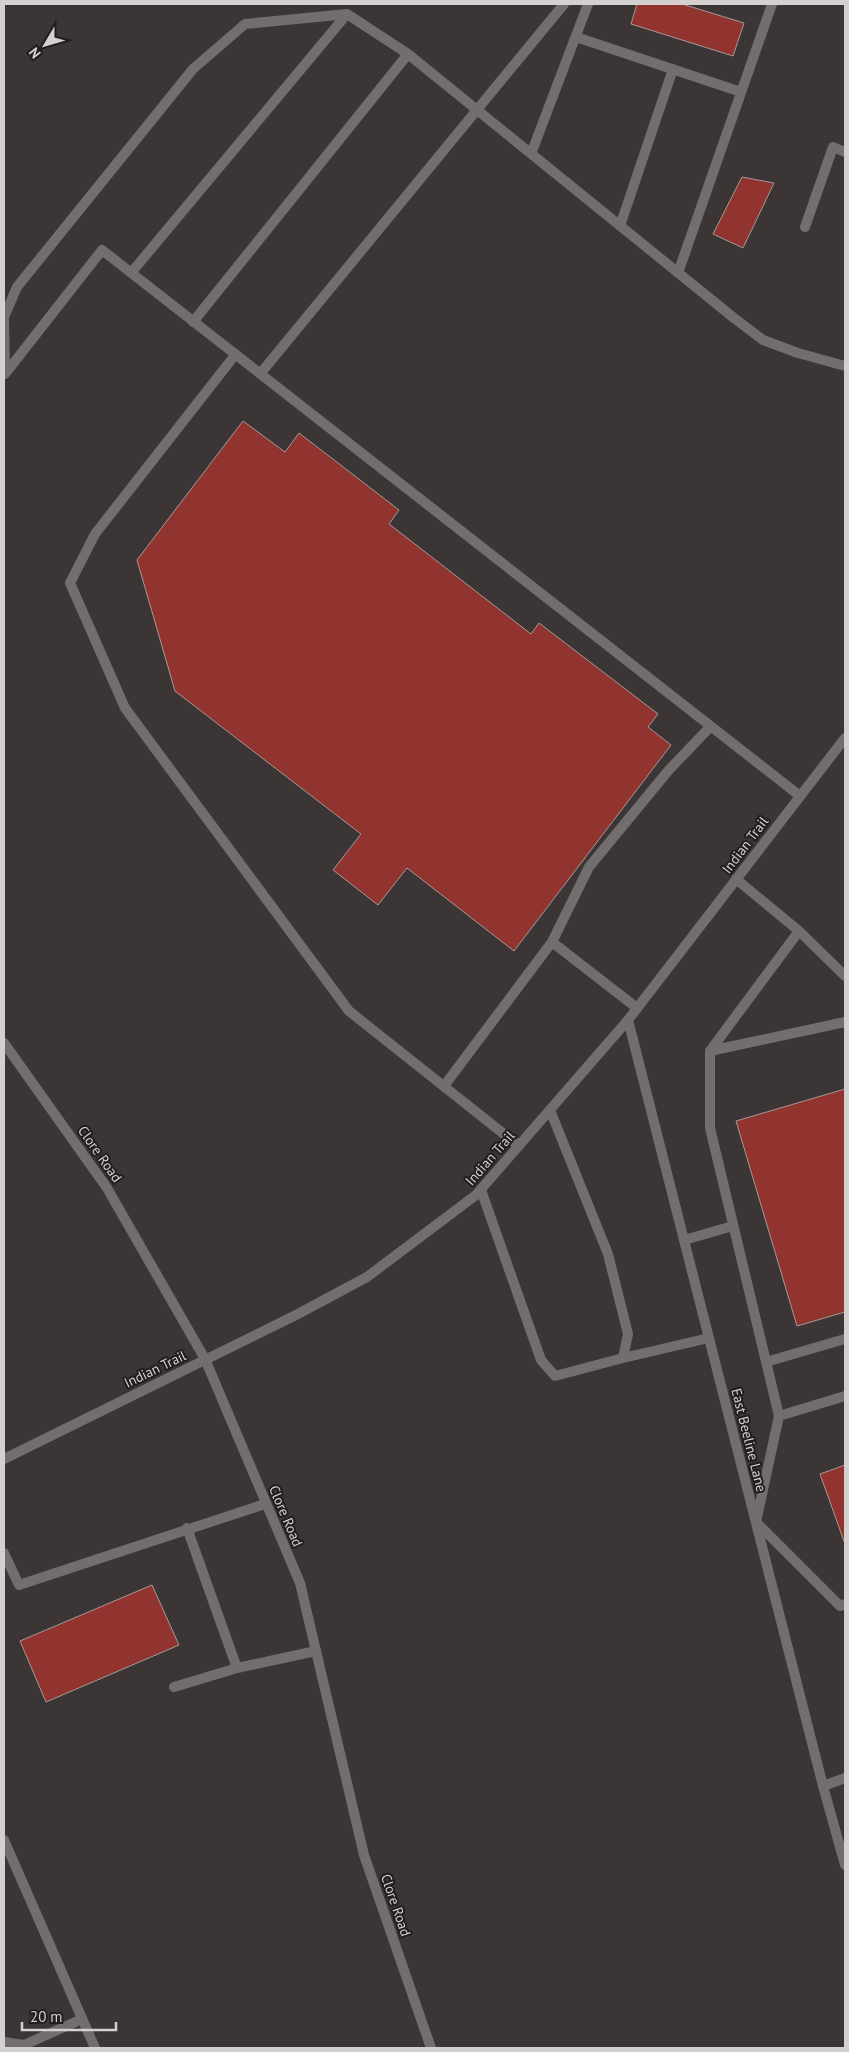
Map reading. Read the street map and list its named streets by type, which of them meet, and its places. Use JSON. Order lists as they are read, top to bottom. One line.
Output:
{"streets":{"street":["Indian Trail","Clore Road","East Beeline Lane"]},"crossings":[["Indian Trail","Clore Road"],["Indian Trail","East Beeline Lane"]],"scale_bar":"20 m","north":"bottom left"}
